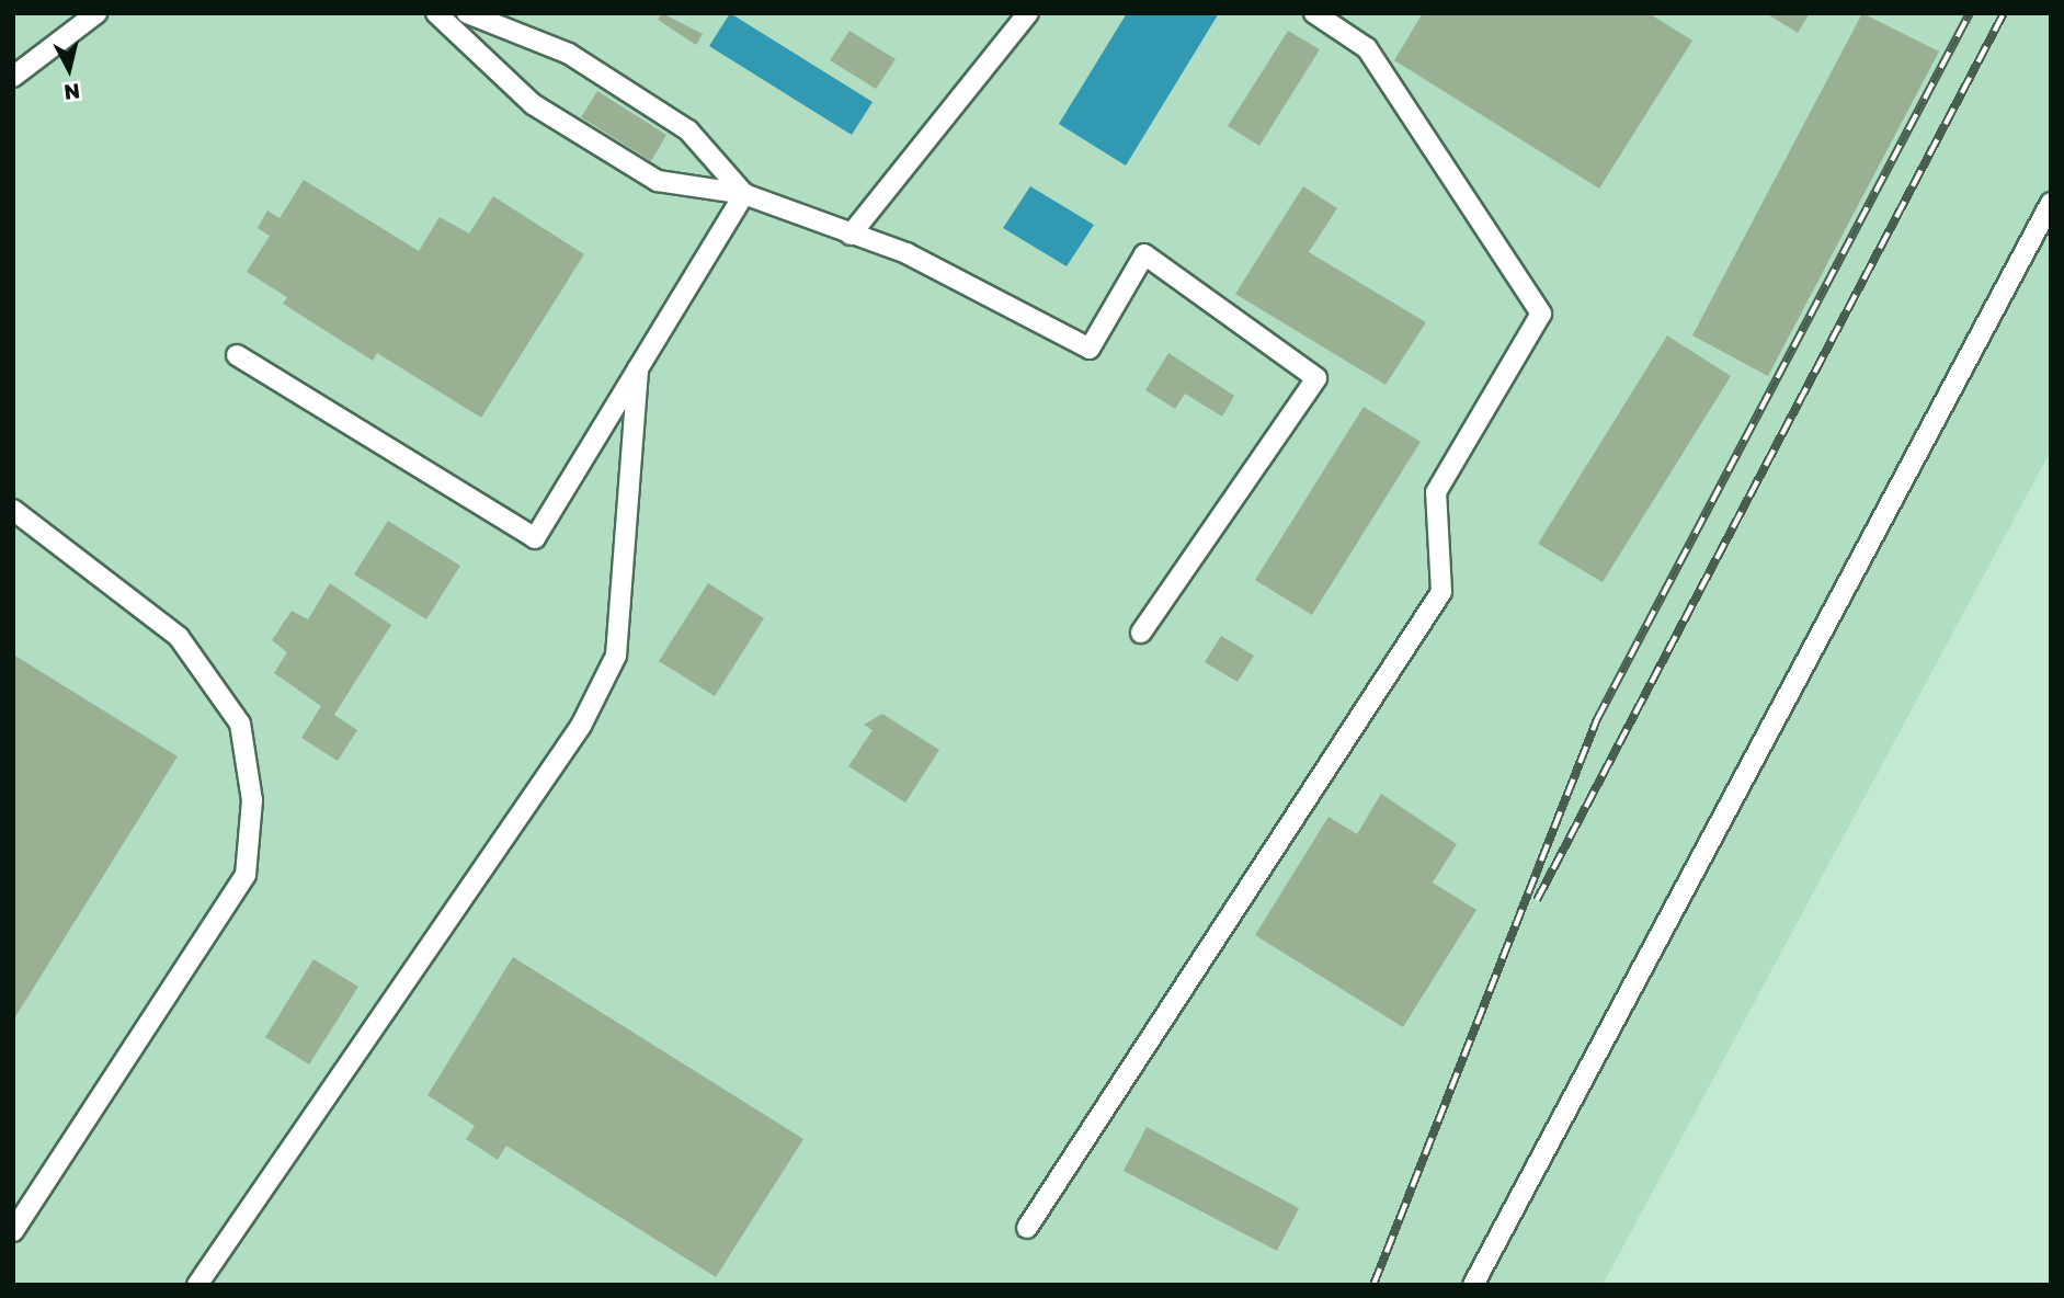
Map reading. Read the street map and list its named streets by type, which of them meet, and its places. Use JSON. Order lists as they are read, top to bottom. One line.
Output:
{"north":"bottom"}
